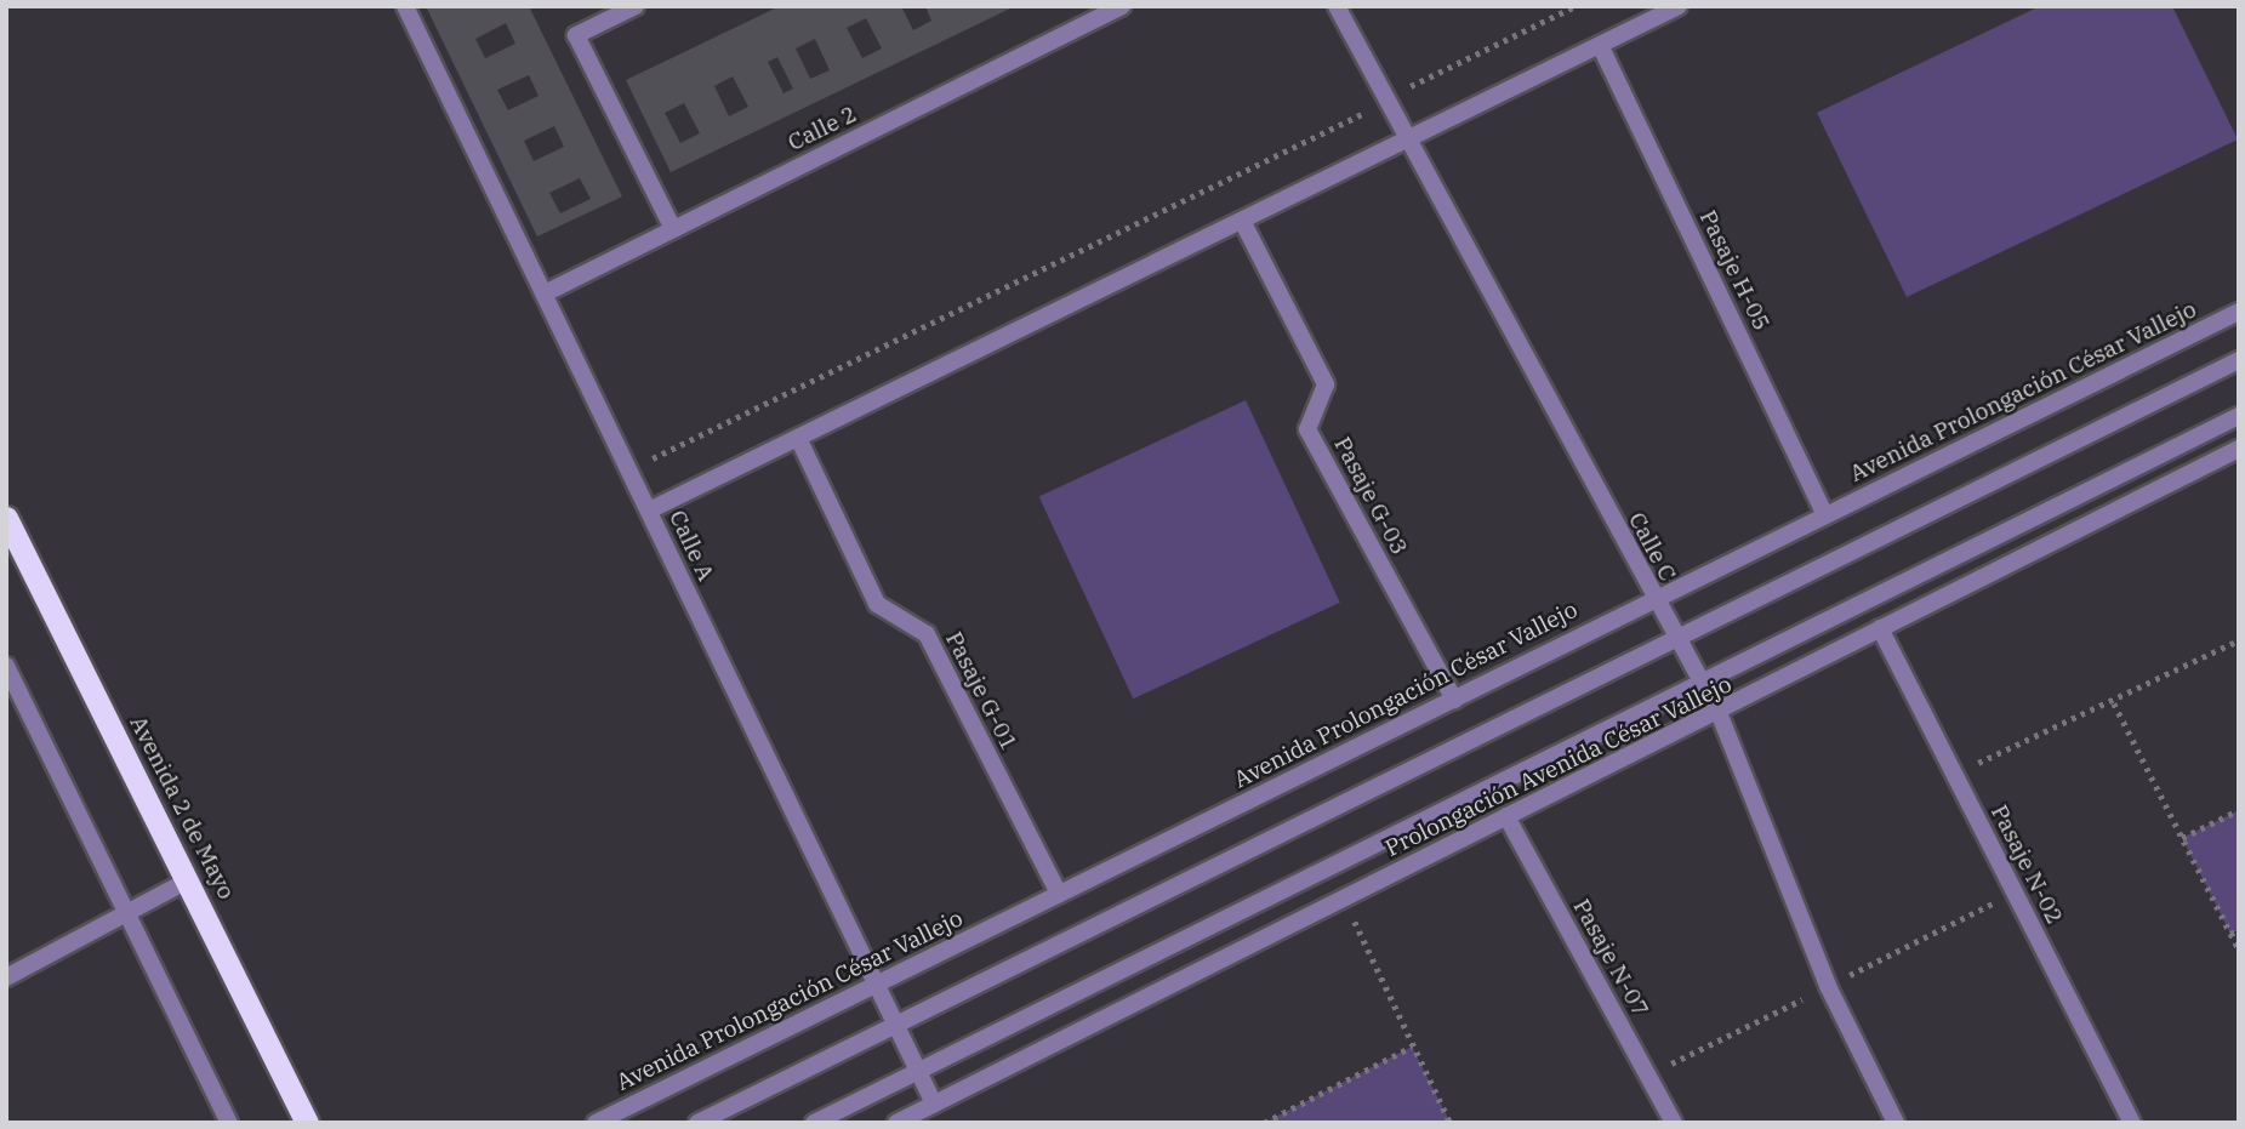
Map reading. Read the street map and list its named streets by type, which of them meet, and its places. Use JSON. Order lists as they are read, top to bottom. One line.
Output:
{"streets":{"highway":["Avenida 2 de Mayo"],"street":["Calle 2","Pasaje H-05","Avenida Prolongación César Vallejo","Pasaje G-03","Calle A","Calle C","Pasaje G-01","Prolongación Avenida César Vallejo","Pasaje N-02","Pasaje N-07"]},"crossings":[["Calle 2","Calle A"],["Pasaje H-05","Avenida Prolongación César Vallejo"],["Avenida Prolongación César Vallejo","Pasaje G-03"],["Avenida Prolongación César Vallejo","Calle A"],["Avenida Prolongación César Vallejo","Calle C"],["Avenida Prolongación César Vallejo","Pasaje G-01"],["Calle A","Prolongación Avenida César Vallejo"],["Calle C","Prolongación Avenida César Vallejo"],["Prolongación Avenida César Vallejo","Pasaje N-02"],["Prolongación Avenida César Vallejo","Pasaje N-07"]]}
